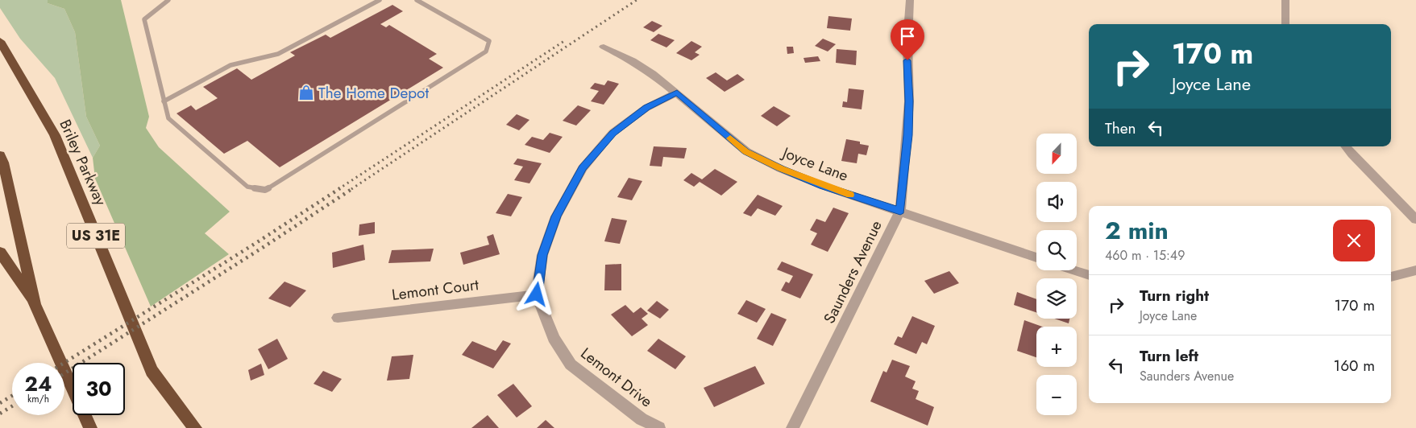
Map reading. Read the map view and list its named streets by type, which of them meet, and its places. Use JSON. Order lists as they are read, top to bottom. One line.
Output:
{"streets":{"highway":["Briley Parkway","US 31E"],"street":["Joyce Lane","Saunders Avenue","Lemont Court","Lemont Drive"]},"crossings":[["Joyce Lane","Saunders Avenue"],["Joyce Lane","Lemont Drive"],["Lemont Court","Lemont Drive"]],"places":{"shop":["The Home Depot"]},"north":"bottom","page":{"turn":["170 m","Joyce Lane"],"then":"Then","map_buttons":["+","−"],"heading":["2 min","460 m · 15:49"],"list":[{"name":"Turn right","note":"Joyce Lane","value":"170 m"},{"name":"Turn left","note":"Saunders Avenue","value":"160 m"}],"speed":"24 km/h","limit":"30"}}
